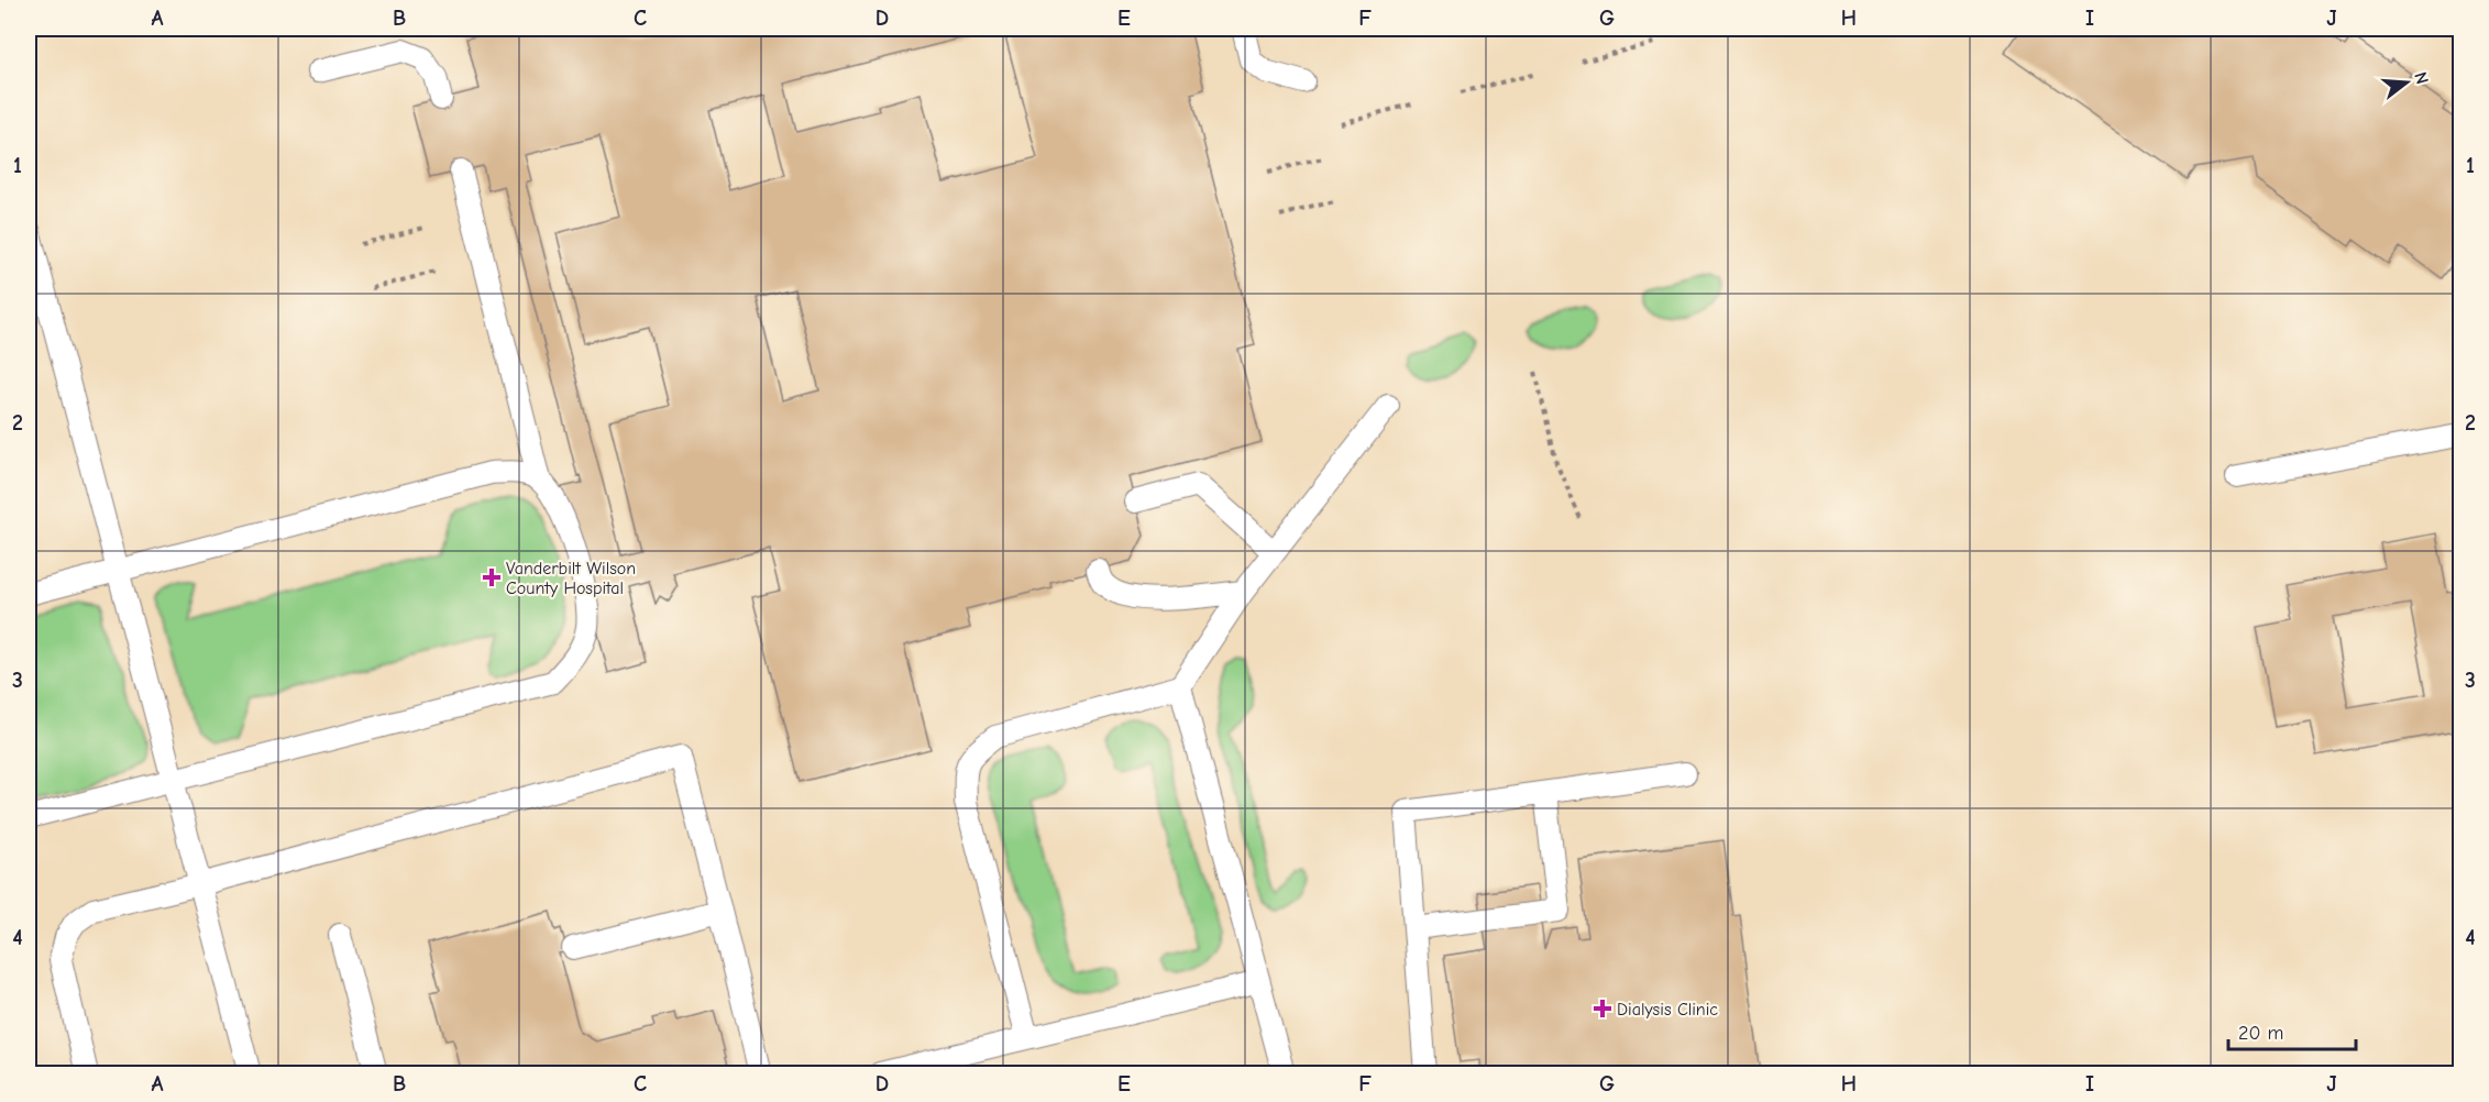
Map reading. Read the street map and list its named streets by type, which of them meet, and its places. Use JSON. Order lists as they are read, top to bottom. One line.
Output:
{"places":{"health":["Vanderbilt Wilson County Hospital","Dialysis Clinic"]},"scale_bar":"20 m","north":"right","grid":{"columns":["A","B","C","D","E","F","G","H","I","J"],"rows":["1","2","3","4"]}}
